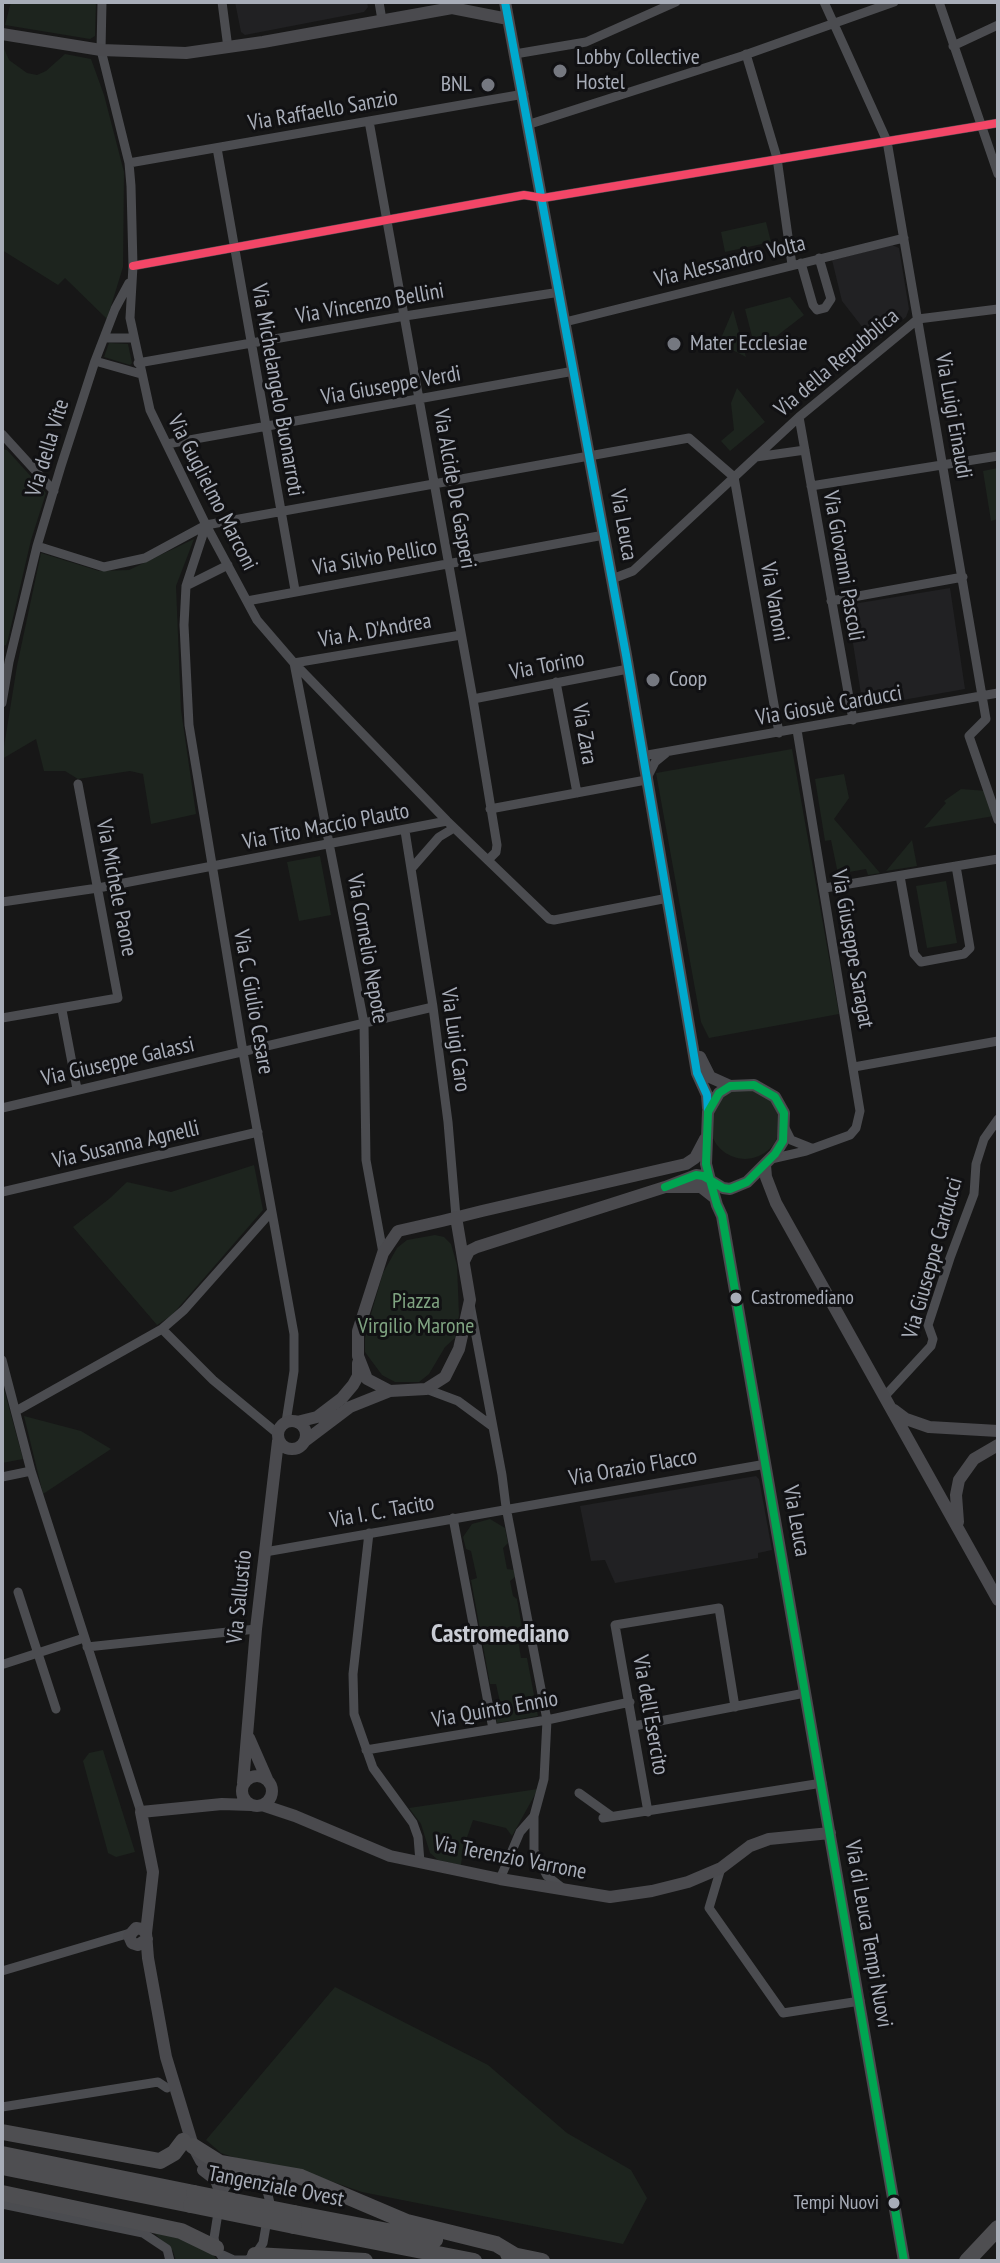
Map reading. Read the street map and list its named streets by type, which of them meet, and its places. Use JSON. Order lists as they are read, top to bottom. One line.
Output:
{"streets":{"highway":["Tangenziale Ovest"],"street":["Via Raffaello Sanzio","Via Alessandro Volta","Via Vincenzo Bellini","Via della Repubblica","Via Giuseppe Verdi","Via Michelangelo Buonarroti","Via Luigi Einaudi","Via della Vite","Via Alcide De Gasperi","Via Guglielmo Marconi","Via Leuca","Via Silvio Pellico","Via Giovanni Pascoli","Via Vanoni","Via A. D'Andrea","Via Torino","Via Giosuè Carducci","Via Zara","Via Tito Maccio Plauto","Via Michele Paone","Via Cornelio Nepote","Via Giuseppe Saragat","Via C. Giulio Cesare","Via Luigi Caro","Via Giuseppe Galassi","Via Susanna Agnelli","Via Giuseppe Carducci","Via Orazio Flacco","Via I. C. Tacito","Via Sallustio","Via Quinto Ennio","Via dell'Esercito","Via Terenzio Varrone","Via di Leuca Tempi Nuovi"]},"crossings":[["Via Raffaello Sanzio","Via Michelangelo Buonarroti"],["Via Raffaello Sanzio","Via Alcide De Gasperi"],["Via Raffaello Sanzio","Via Guglielmo Marconi"],["Via Raffaello Sanzio","Via Leuca"],["Via Alessandro Volta","Via Luigi Einaudi"],["Via Alessandro Volta","Via Leuca"],["Via Vincenzo Bellini","Via Michelangelo Buonarroti"],["Via Vincenzo Bellini","Via Alcide De Gasperi"],["Via Vincenzo Bellini","Via Guglielmo Marconi"],["Via Vincenzo Bellini","Via Leuca"],["Via della Repubblica","Via Luigi Einaudi"],["Via della Repubblica","Via Leuca"],["Via della Repubblica","Via Giovanni Pascoli"],["Via della Repubblica","Via Vanoni"],["Via Giuseppe Verdi","Via Michelangelo Buonarroti"],["Via Giuseppe Verdi","Via Alcide De Gasperi"],["Via Giuseppe Verdi","Via Guglielmo Marconi"],["Via Giuseppe Verdi","Via Leuca"],["Via Michelangelo Buonarroti","Via Silvio Pellico"],["Via Luigi Einaudi","Via Giosuè Carducci"],["Via della Vite","Via Guglielmo Marconi"],["Via Alcide De Gasperi","Via Guglielmo Marconi"],["Via Alcide De Gasperi","Via Silvio Pellico"],["Via Alcide De Gasperi","Via A. D'Andrea"],["Via Alcide De Gasperi","Via Torino"],["Via Guglielmo Marconi","Via Leuca"],["Via Guglielmo Marconi","Via Silvio Pellico"],["Via Guglielmo Marconi","Via A. D'Andrea"],["Via Guglielmo Marconi","Via Tito Maccio Plauto"],["Via Guglielmo Marconi","Via Cornelio Nepote"],["Via Guglielmo Marconi","Via C. Giulio Cesare"],["Via Leuca","Via Silvio Pellico"],["Via Leuca","Via Torino"],["Via Leuca","Via Giosuè Carducci"],["Via Leuca","Via Orazio Flacco"],["Via Leuca","Via Terenzio Varrone"],["Via Leuca","Via di Leuca Tempi Nuovi"],["Via Giovanni Pascoli","Via Giosuè Carducci"],["Via Vanoni","Via Giosuè Carducci"],["Via A. D'Andrea","Via Cornelio Nepote"],["Via Torino","Via Zara"],["Via Giosuè Carducci","Via Giuseppe Saragat"],["Via Tito Maccio Plauto","Via Michele Paone"],["Via Tito Maccio Plauto","Via Cornelio Nepote"],["Via Tito Maccio Plauto","Via C. Giulio Cesare"],["Via Tito Maccio Plauto","Via Luigi Caro"],["Via Cornelio Nepote","Via Giuseppe Galassi"],["Via C. Giulio Cesare","Via Giuseppe Galassi"],["Via C. Giulio Cesare","Via Susanna Agnelli"],["Via C. Giulio Cesare","Via Sallustio"],["Via Luigi Caro","Via Giuseppe Galassi"],["Via Orazio Flacco","Via I. C. Tacito"],["Via I. C. Tacito","Via Sallustio"],["Via Sallustio","Via Terenzio Varrone"],["Via Quinto Ennio","Via dell'Esercito"],["Via Terenzio Varrone","Via di Leuca Tempi Nuovi"]],"districts":["Castromediano"],"parks":["Piazza Virgilio Marone"],"places":["Lobby Collective Hostel","BNL","Mater Ecclesiae","Coop","Castromediano","Tempi Nuovi"]}
